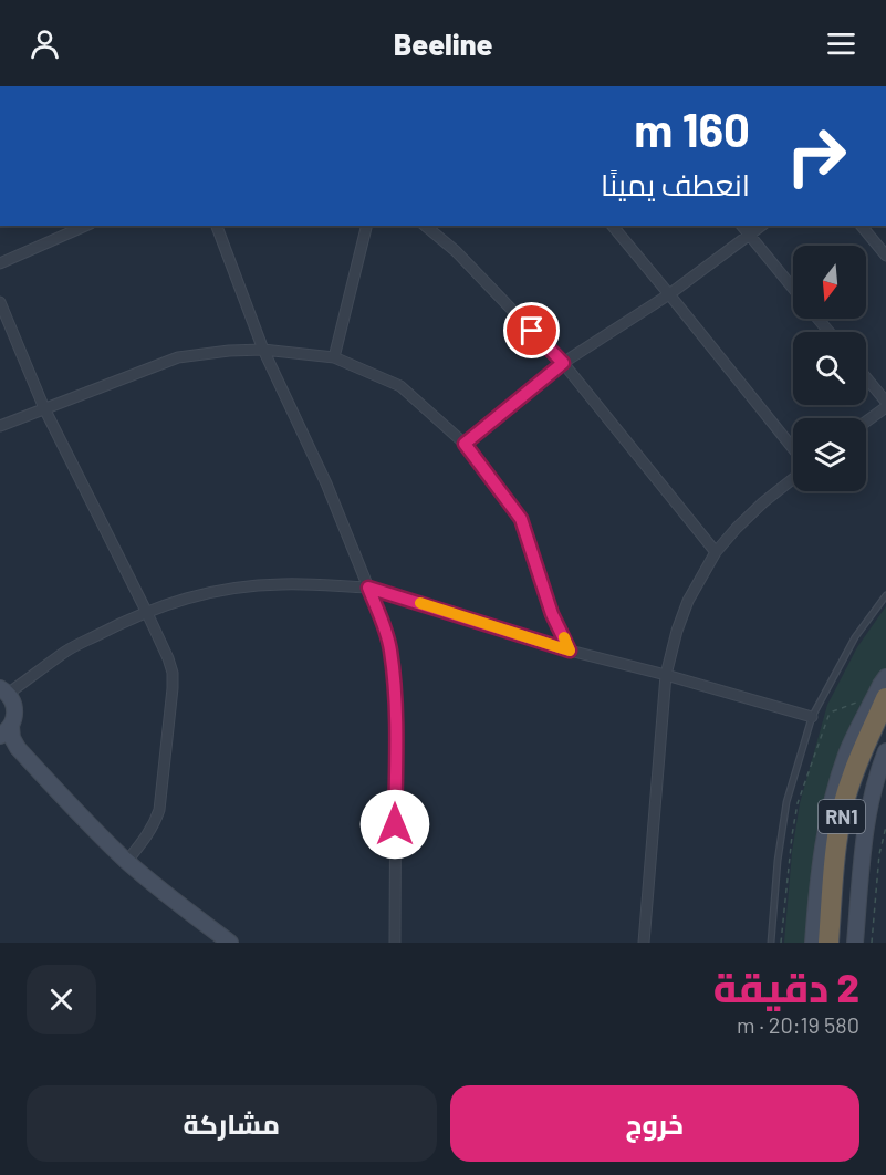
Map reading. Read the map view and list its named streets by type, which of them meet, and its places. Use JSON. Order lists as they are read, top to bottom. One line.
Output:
{"streets":{"highway":["RN1"]},"north":"bottom","page":{"header":"Beeline","turn":["160 m","انعطف يمينًا"],"heading":["2 دقيقة","580 m · 20:19"],"buttons":["خروج","مشاركة"]}}
